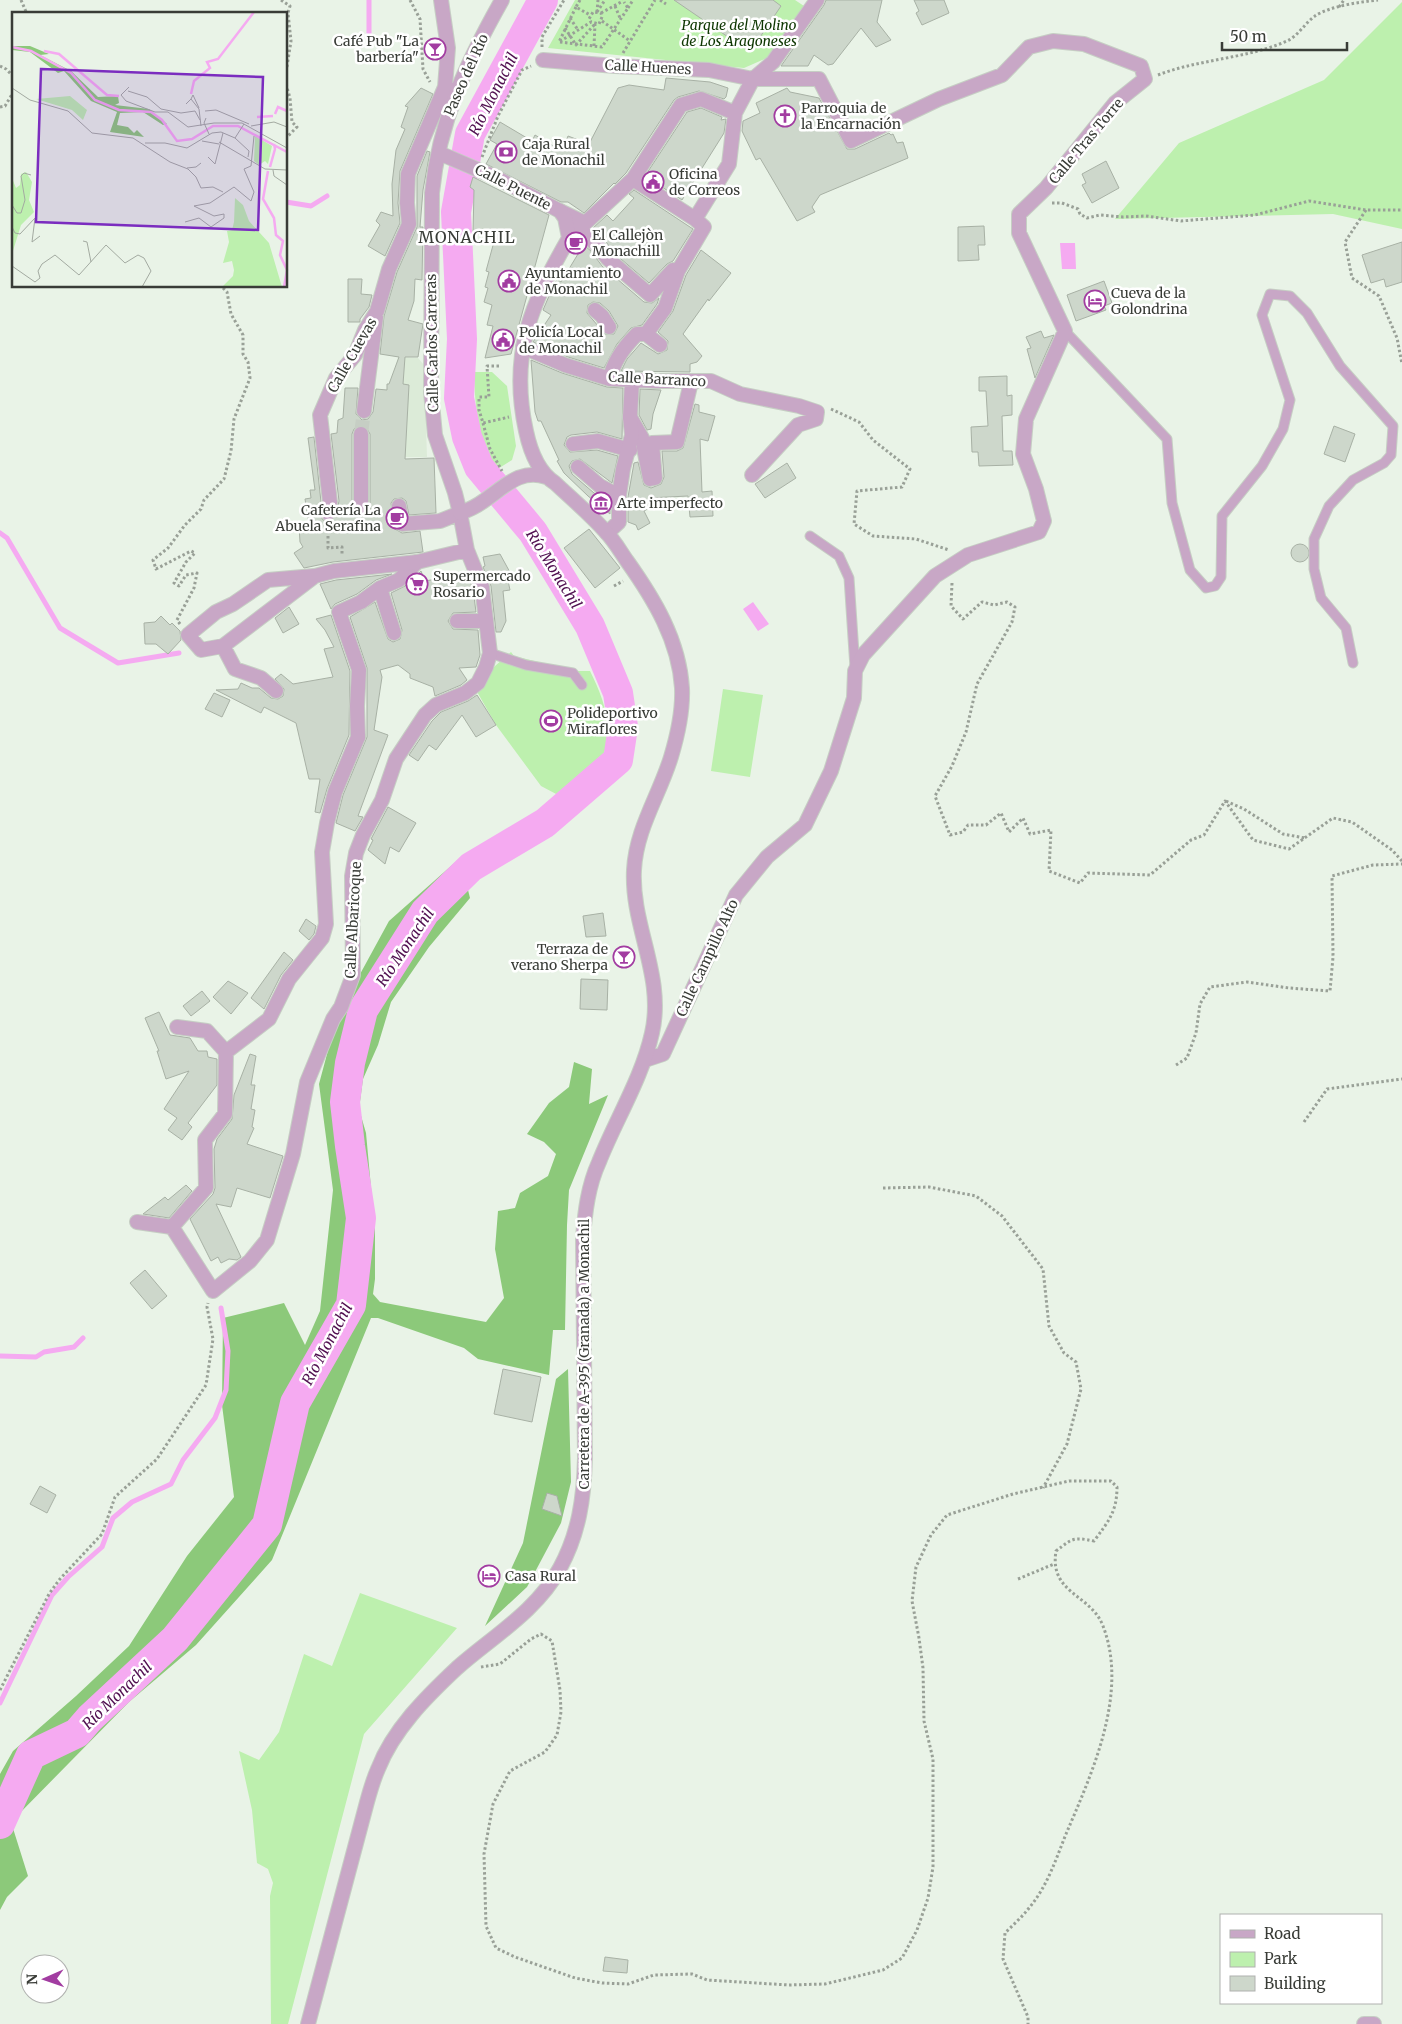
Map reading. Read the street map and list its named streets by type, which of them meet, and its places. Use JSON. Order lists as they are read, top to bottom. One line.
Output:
{"streets":{"street":["Calle Huenes","Paseo del Río","Calle Tras Torre","Calle Puente","Calle Carlos Carreras","Calle Cuevas","Calle Barranco","Calle Albaricoque","Calle Campillo Alto","Carretera de A-395 (Granada) a Monachil"]},"crossings":[["Paseo del Río","Calle Puente"],["Paseo del Río","Calle Carlos Carreras"],["Paseo del Río","Calle Cuevas"],["Calle Tras Torre","Calle Campillo Alto"],["Calle Puente","Calle Carlos Carreras"],["Calle Carlos Carreras","Calle Albaricoque"],["Calle Campillo Alto","Carretera de A-395 (Granada) a Monachil"]],"districts":["MONACHIL"],"water":["Río Monachil"],"parks":["Parque del Molino de Los Aragoneses"],"places":{"bar":["Café Pub \"La barbería\"","Terraza de verano Sherpa"],"church":["Parroquia de la Encarnación"],"bank":["Caja Rural de Monachil"],"public building":["Oficina de Correos","Ayuntamiento de Monachil","Policía Local de Monachil"],"cafe":["El Callejòn Monachill","Cafetería La Abuela Serafina"],"hotel":["Cueva de la Golondrina","Casa Rural"],"museum":["Arte imperfecto"],"supermarket":["Supermercado Rosario"],"sports":["Polideportivo Miraflores"]},"legend":["Road","Park","Building"],"scale_bar":"50 m","north":"left"}
